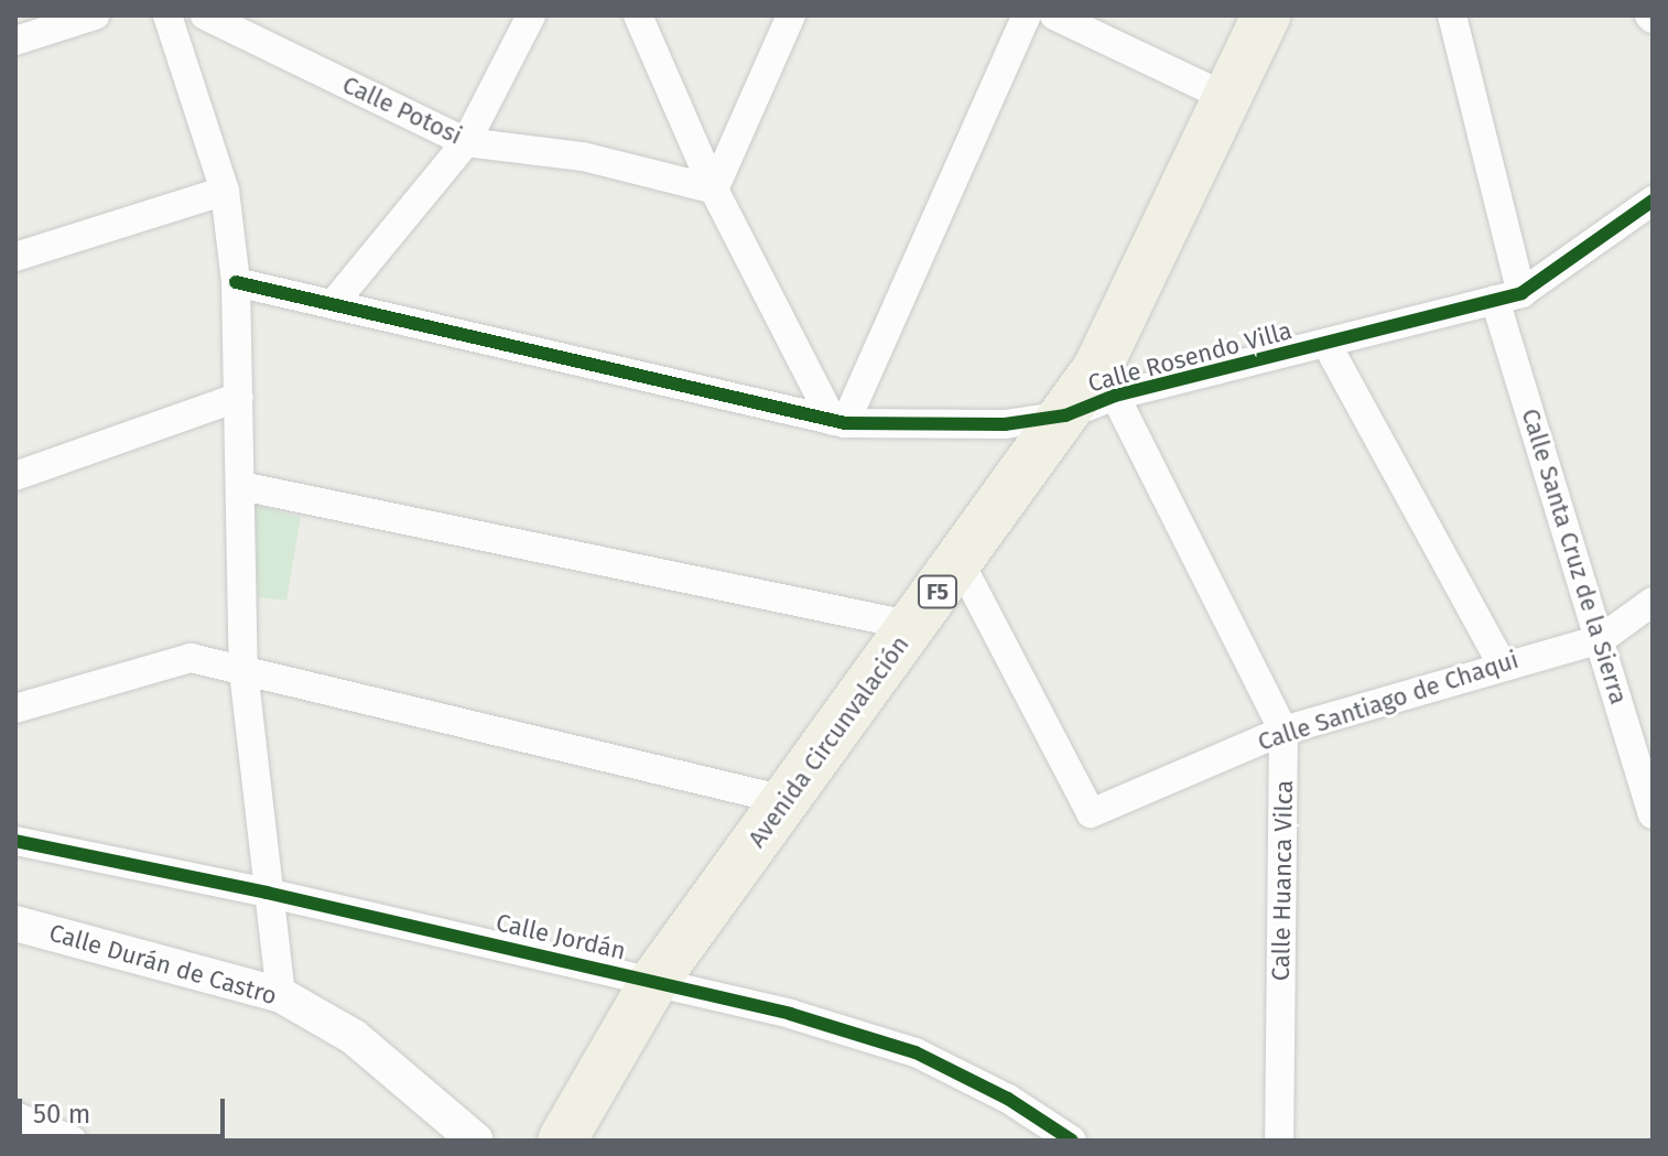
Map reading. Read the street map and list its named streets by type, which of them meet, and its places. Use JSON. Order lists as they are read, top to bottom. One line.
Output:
{"streets":{"highway":["F5","Avenida Circunvalación"],"street":["Calle Potosi","Calle Rosendo Villa","Calle Santa Cruz de la Sierra","Calle Santiago de Chaqui","Calle Huanca Vilca","Calle Jordán","Calle Durán de Castro"]},"crossings":[["Calle Rosendo Villa","Calle Santa Cruz de la Sierra"],["Calle Rosendo Villa","Avenida Circunvalación"],["Calle Rosendo Villa","Calle Huanca Vilca"],["Calle Santa Cruz de la Sierra","Calle Santiago de Chaqui"],["Calle Santiago de Chaqui","Avenida Circunvalación"],["Calle Santiago de Chaqui","Calle Huanca Vilca"],["Avenida Circunvalación","Calle Jordán"]],"scale_bar":"50 m"}
